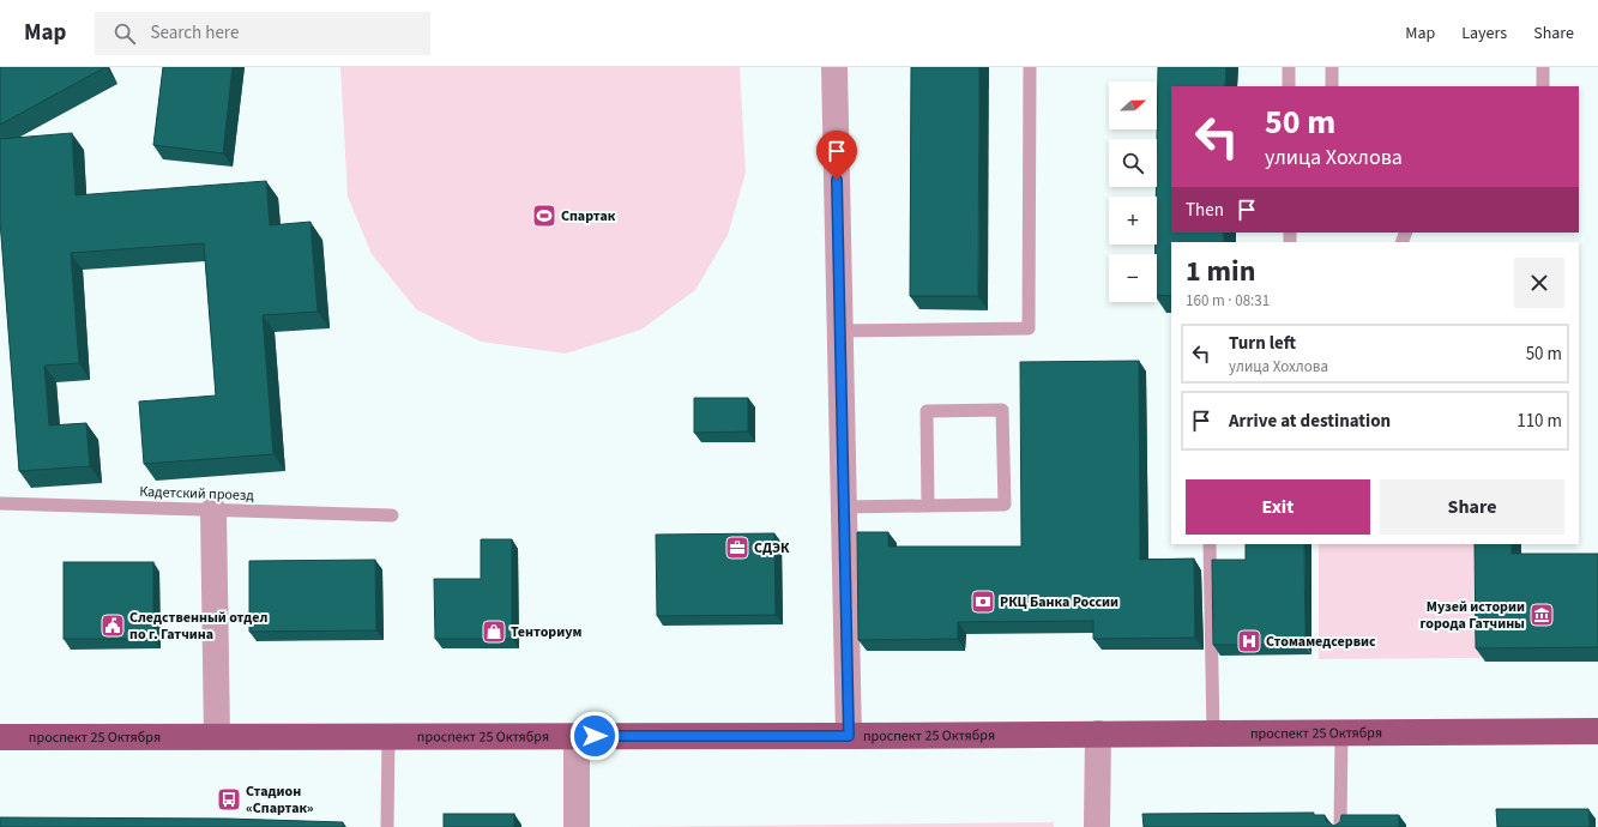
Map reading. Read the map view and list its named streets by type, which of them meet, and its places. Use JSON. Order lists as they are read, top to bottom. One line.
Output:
{"streets":{"main road":["проспект 25 Октября"],"lane":["Кадетский проезд"]},"places":{"sports":["Спартак"],"office":["СДЭК"],"bank":["РКЦ Банка России"],"museum":["Музей истории города Гатчины"],"public building":["Следственный отдел по г. Гатчина"],"shop":["Тенториум"],"hospital":["Стомамедсервис"],"bus stop":["Стадион «Спартак»"]},"north":"right","page":{"header":"Map","search":"Search here","nav":["Map","Layers","Share"],"map_buttons":["+","−"],"turn":["50 m","улица Хохлова"],"then":"Then","heading":["1 min","160 m · 08:31"],"list":[{"name":"Turn left","note":"улица Хохлова","value":"50 m"},{"name":"Arrive at destination","value":"110 m"}],"buttons":["Exit","Share"]}}
